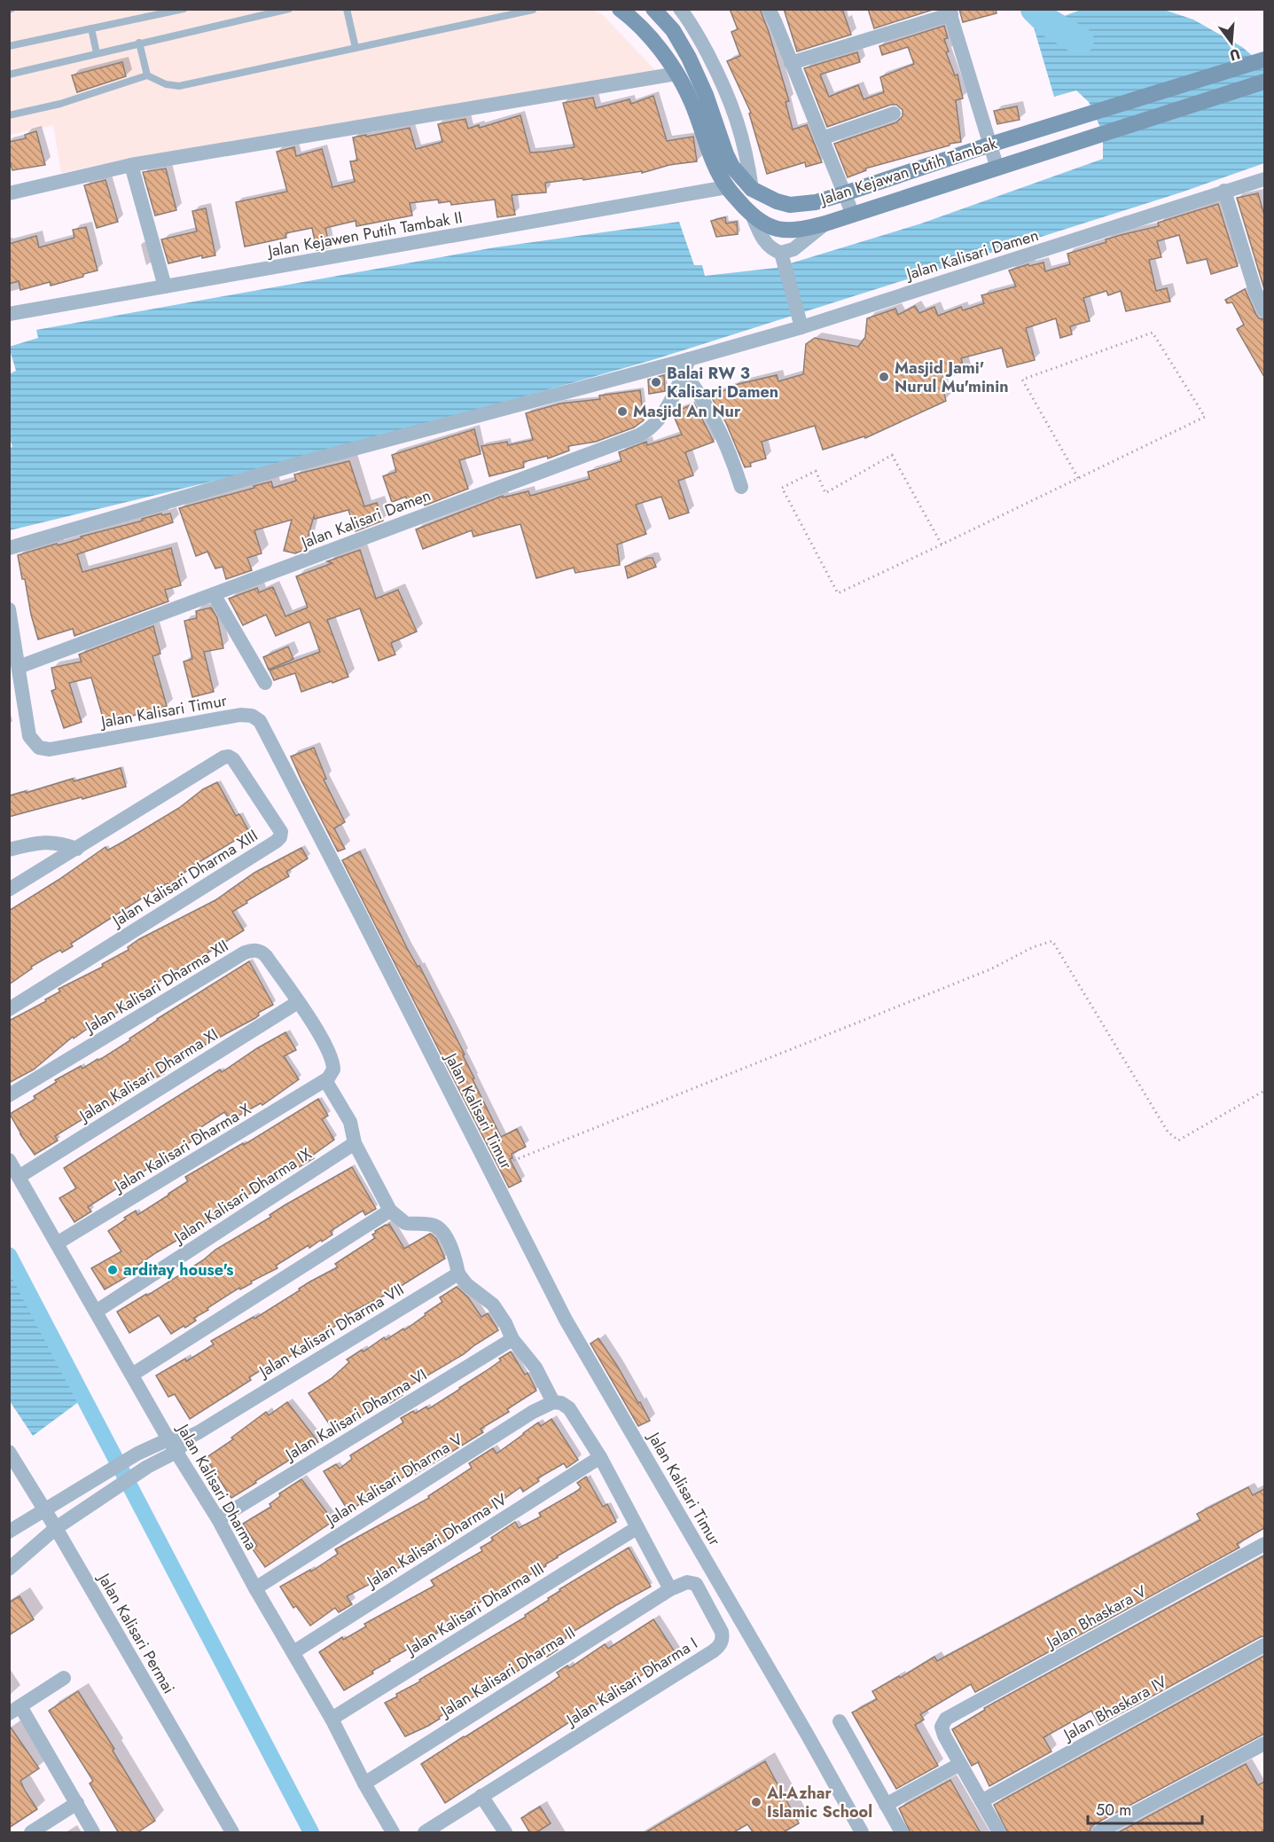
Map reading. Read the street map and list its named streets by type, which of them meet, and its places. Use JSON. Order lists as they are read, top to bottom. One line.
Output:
{"streets":{"street":["Jalan Kejawan Putih Tambak","Jalan Kejawen Putih Tambak II","Jalan Kalisari Damen","Jalan Kalisari Timur","Jalan Kalisari Dharma XIII","Jalan Kalisari Dharma XII","Jalan Kalisari Dharma XI","Jalan Kalisari Dharma X","Jalan Kalisari Dharma IX","Jalan Kalisari Dharma VII","Jalan Kalisari Dharma VI","Jalan Kalisari Dharma V","Jalan Kalisari Dharma","Jalan Kalisari Dharma IV","Jalan Kalisari Dharma III","Jalan Bhaskara V","Jalan Kalisari Permai","Jalan Kalisari Dharma II","Jalan Kalisari Dharma I","Jalan Bhaskara IV"]},"crossings":[["Jalan Kejawan Putih Tambak","Jalan Kejawen Putih Tambak II"],["Jalan Kalisari Damen","Jalan Kalisari Timur"],["Jalan Kalisari Dharma XII","Jalan Kalisari Dharma XI"],["Jalan Kalisari Dharma XII","Jalan Kalisari Dharma X"],["Jalan Kalisari Dharma XI","Jalan Kalisari Dharma"],["Jalan Kalisari Dharma X","Jalan Kalisari Dharma"],["Jalan Kalisari Dharma IX","Jalan Kalisari Dharma"],["Jalan Kalisari Dharma VII","Jalan Kalisari Dharma"],["Jalan Kalisari Dharma VI","Jalan Kalisari Dharma"],["Jalan Kalisari Dharma V","Jalan Kalisari Dharma"],["Jalan Kalisari Dharma","Jalan Kalisari Dharma IV"],["Jalan Kalisari Dharma","Jalan Kalisari Dharma III"],["Jalan Kalisari Dharma","Jalan Kalisari Dharma II"],["Jalan Kalisari Dharma II","Jalan Kalisari Dharma I"]],"places":["Masjid Jami' Nurul Mu'minin","Balai RW 3 Kalisari Damen","Masjid An Nur","arditay house's","Al-Azhar Islamic School"],"scale_bar":"50 m","north":"bottom"}
